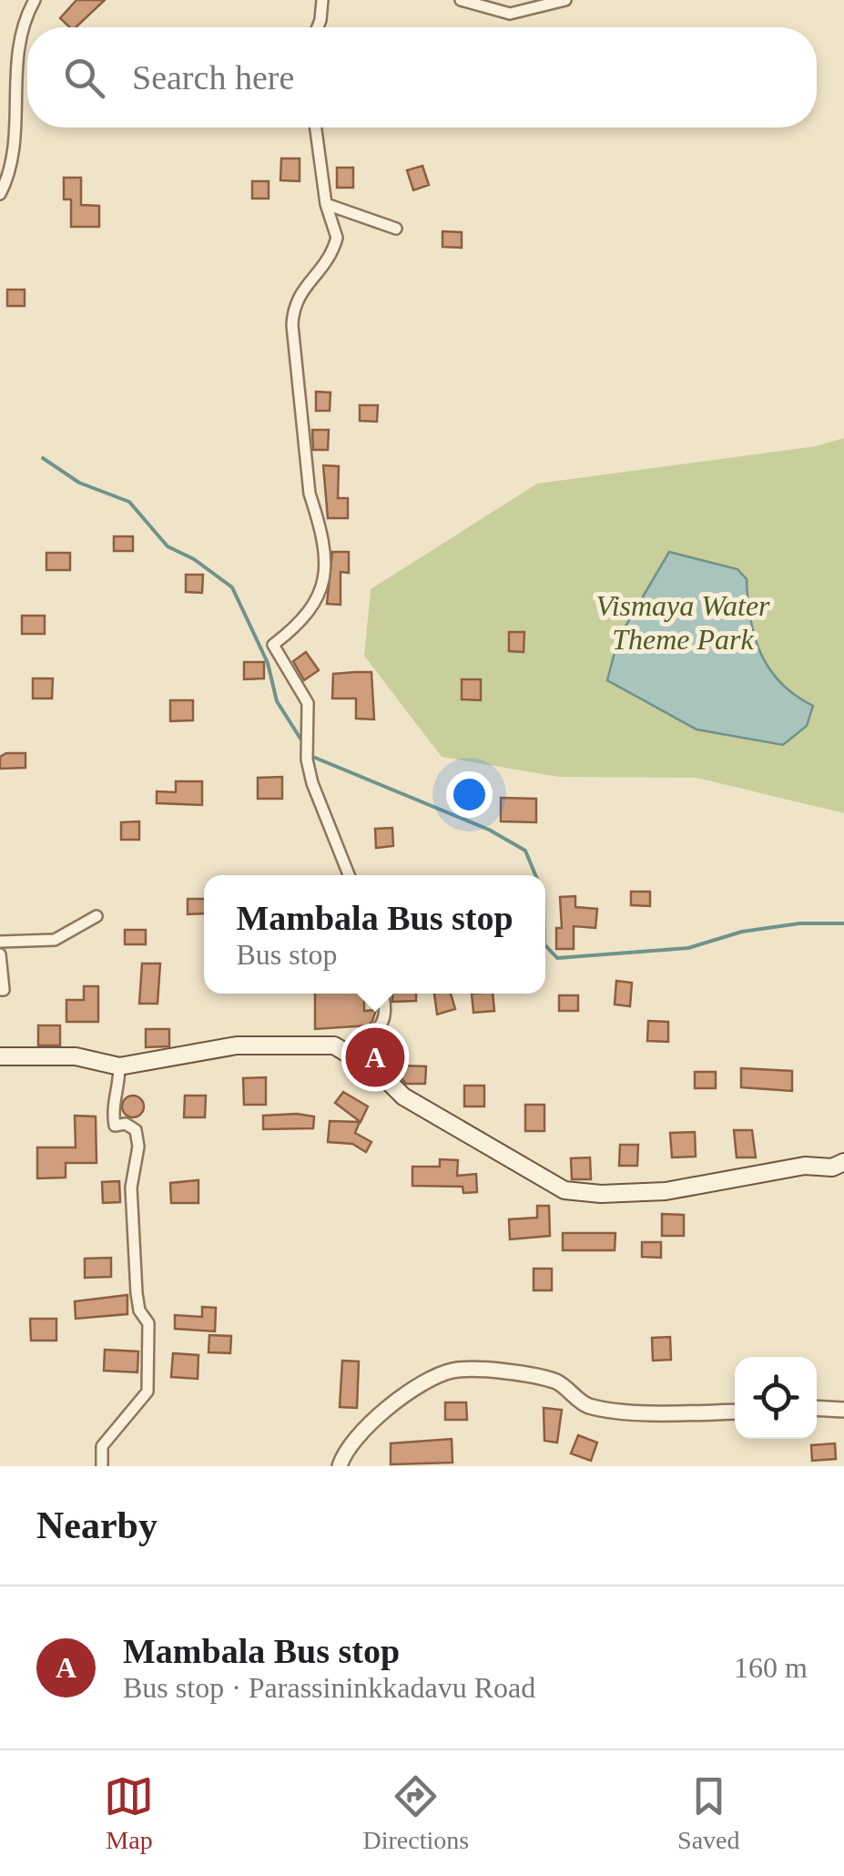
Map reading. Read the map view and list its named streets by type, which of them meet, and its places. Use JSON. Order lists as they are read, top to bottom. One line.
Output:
{"parks":["Vismaya Water Theme Park"],"page":{"search":"Search here","popup":["Mambala Bus stop","Bus stop"],"pins":"A","heading":"Nearby","list":[{"mark":"A","name":"Mambala Bus stop","note":"Bus stop · Parassininkkadavu Road","value":"160 m"}],"nav":["Map","Directions","Saved"]}}
